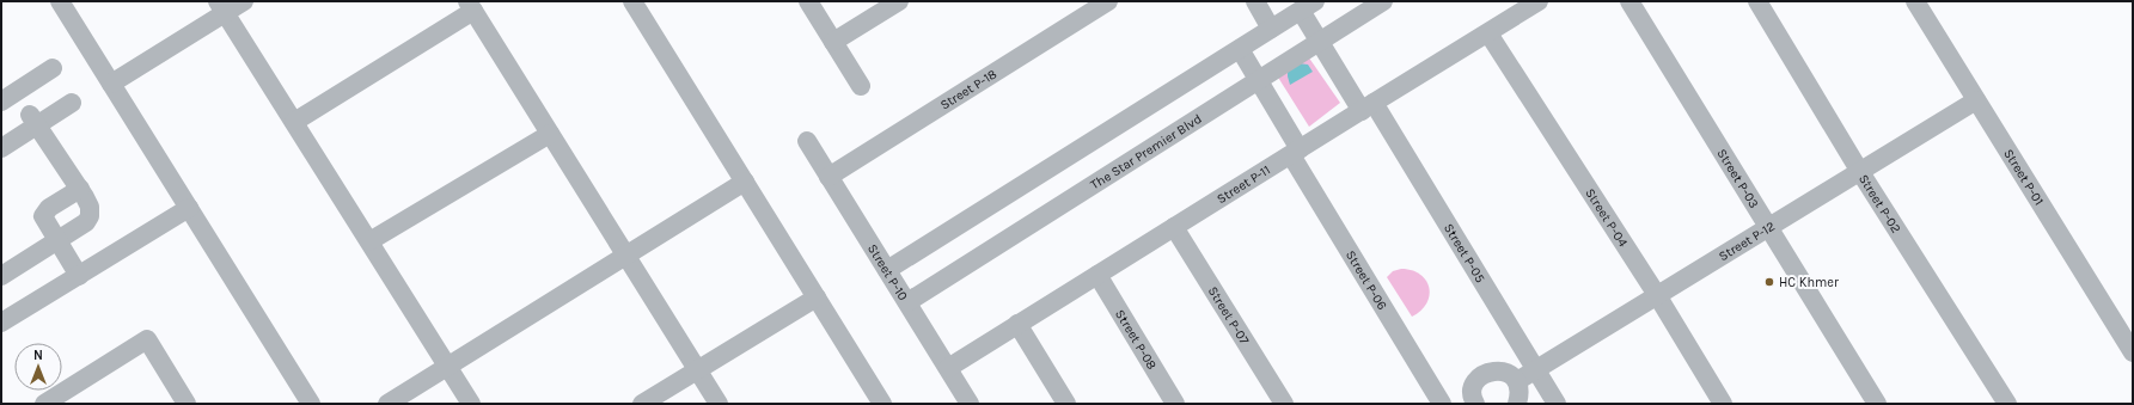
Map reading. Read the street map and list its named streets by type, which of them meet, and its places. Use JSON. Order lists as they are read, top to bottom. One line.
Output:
{"streets":{"street":["Street P-18","The Star Premier Blvd","Street P-01","Street P-03","Street P-11","Street P-02","Street P-04","Street P-12","Street P-05","Street P-10","Street P-06","Street P-07","Street P-08"]},"crossings":[["Street P-18","Street P-10"],["The Star Premier Blvd","Street P-05"],["The Star Premier Blvd","Street P-10"],["The Star Premier Blvd","Street P-06"],["Street P-01","Street P-12"],["Street P-03","Street P-12"],["Street P-11","Street P-04"],["Street P-11","Street P-05"],["Street P-11","Street P-10"],["Street P-11","Street P-06"],["Street P-11","Street P-07"],["Street P-11","Street P-08"],["Street P-02","Street P-12"],["Street P-04","Street P-12"],["Street P-12","Street P-05"]],"places":["HC Khmer"],"north":"top"}
